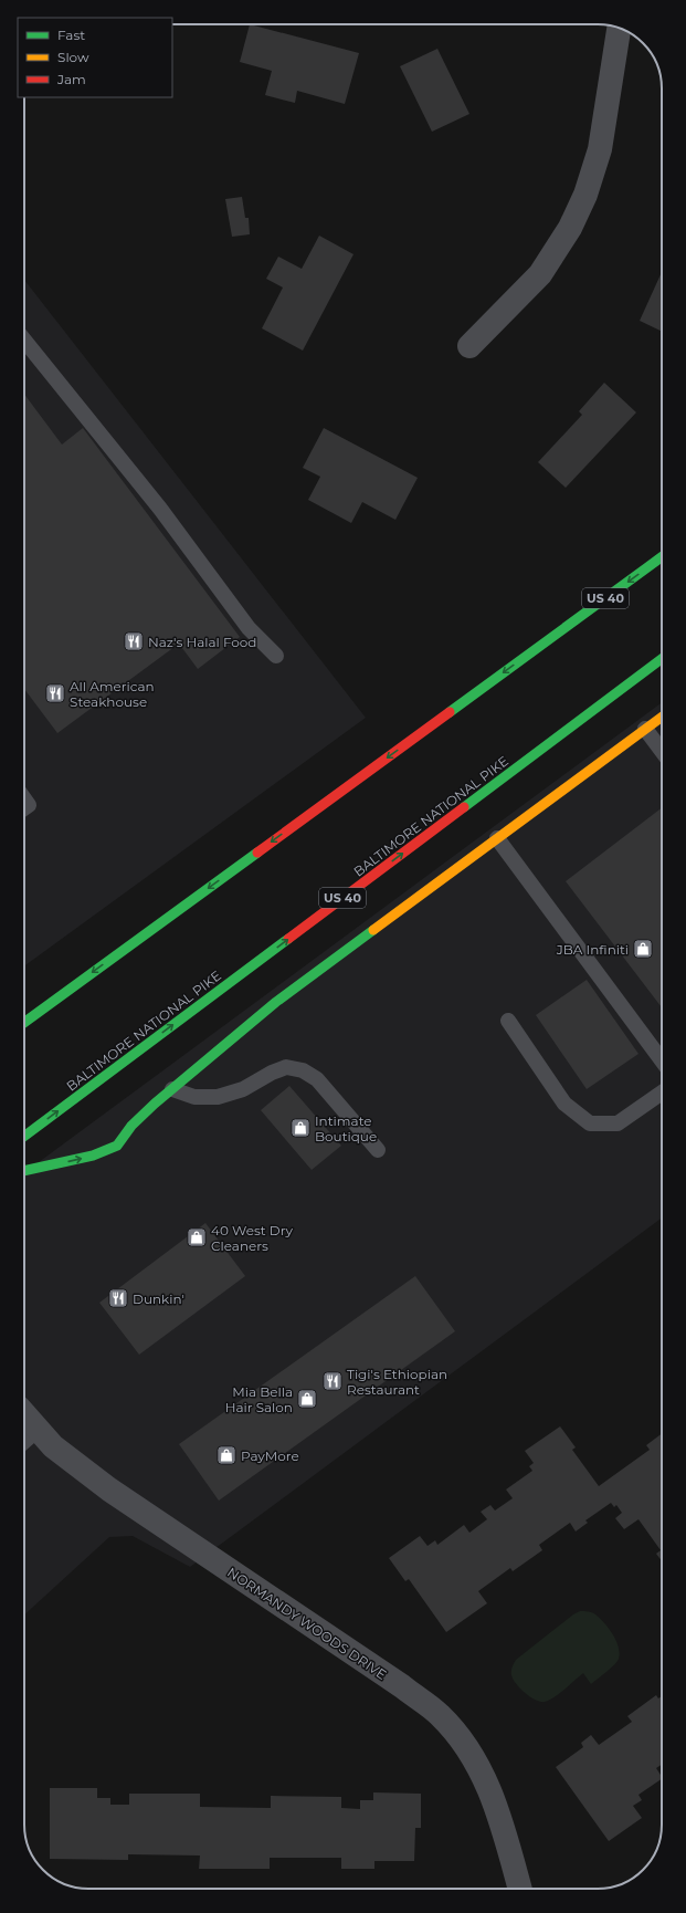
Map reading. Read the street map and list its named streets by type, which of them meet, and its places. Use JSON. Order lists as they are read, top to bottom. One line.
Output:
{"streets":{"main road":["US 40","BALTIMORE NATIONAL PIKE"],"street":["NORMANDY WOODS DRIVE"]},"places":{"restaurant":["Naz's Halal Food","All American Steakhouse","Dunkin'","Tigi's Ethiopian Restaurant"],"shop":["JBA Infiniti","Intimate Boutique","40 West Dry Cleaners","Mia Bella Hair Salon","PayMore"]},"legend":["Fast","Slow","Jam"]}
